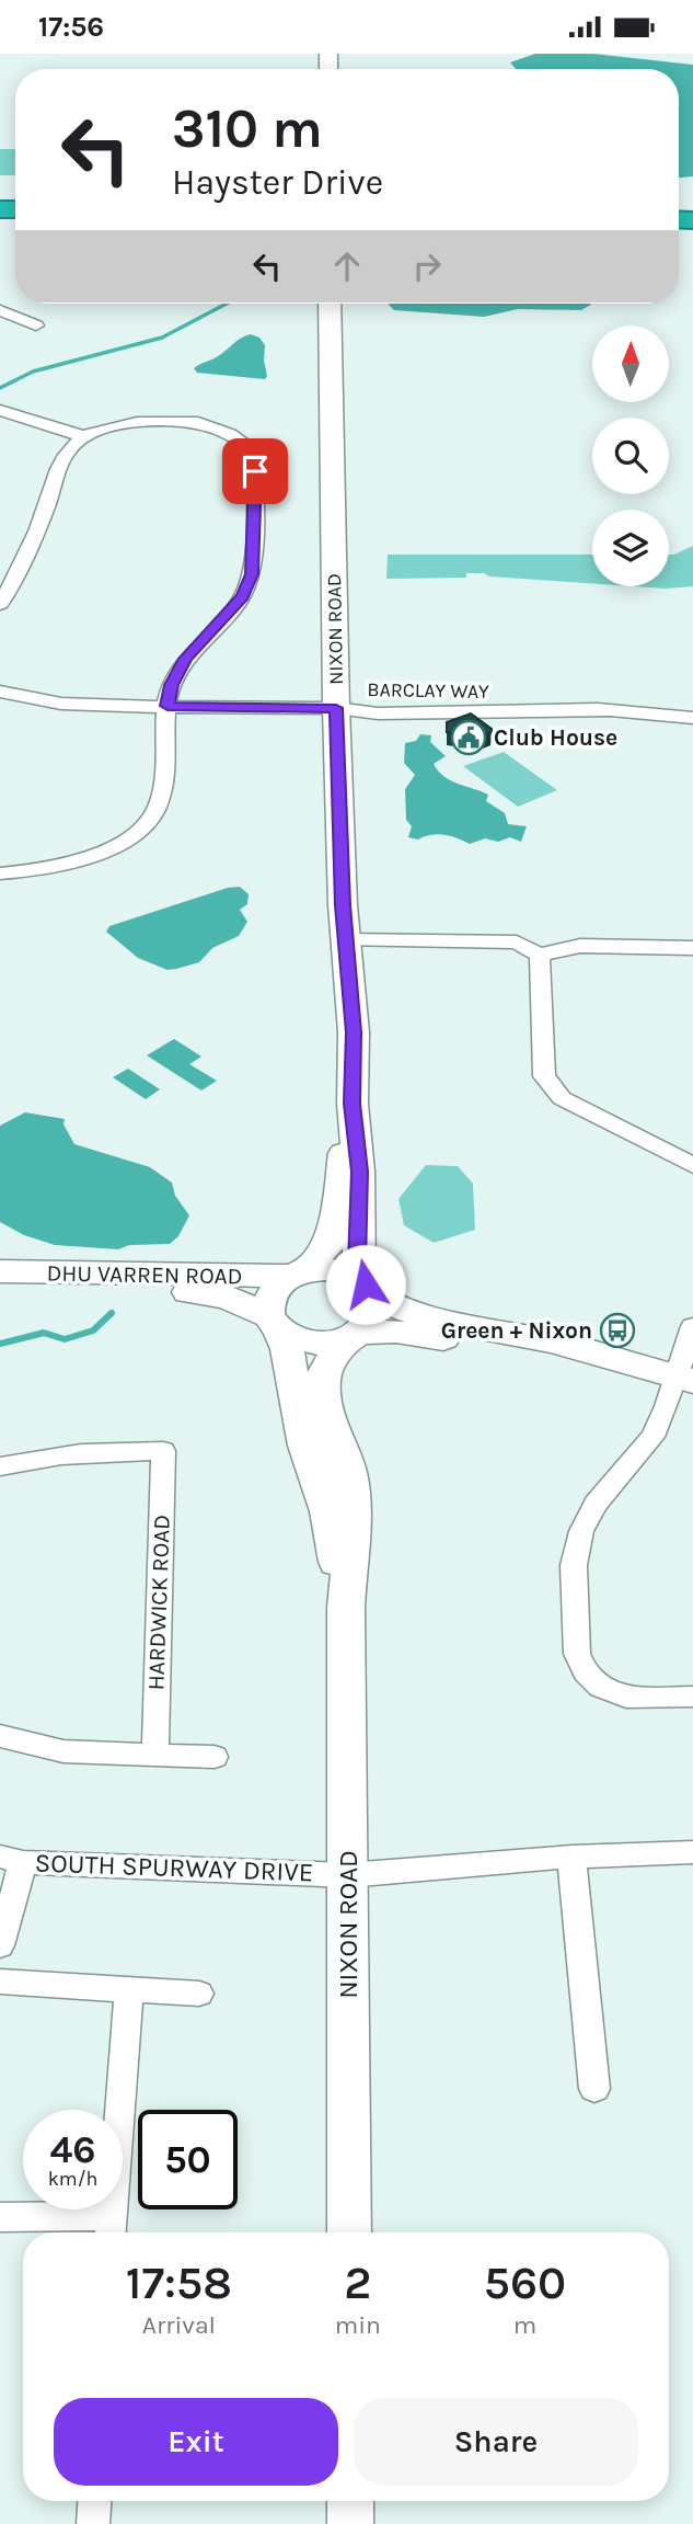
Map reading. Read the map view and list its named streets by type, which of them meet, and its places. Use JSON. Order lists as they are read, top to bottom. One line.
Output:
{"streets":{"main road":["NIXON ROAD","DHU VARREN ROAD"],"street":["BARCLAY WAY","HARDWICK ROAD","SOUTH SPURWAY DRIVE"]},"crossings":[["NIXON ROAD","BARCLAY WAY"],["NIXON ROAD","DHU VARREN ROAD"],["NIXON ROAD","SOUTH SPURWAY DRIVE"]],"places":{"public building":["Club House"],"bus stop":["Green + Nixon"]},"north":"top","page":{"status":"17:56","turn":["310 m","Hayster Drive"],"speed":"46 km/h","limit":"50","eta":["17:58","Arrival","2","min","560","m"],"buttons":["Exit","Share"]}}
